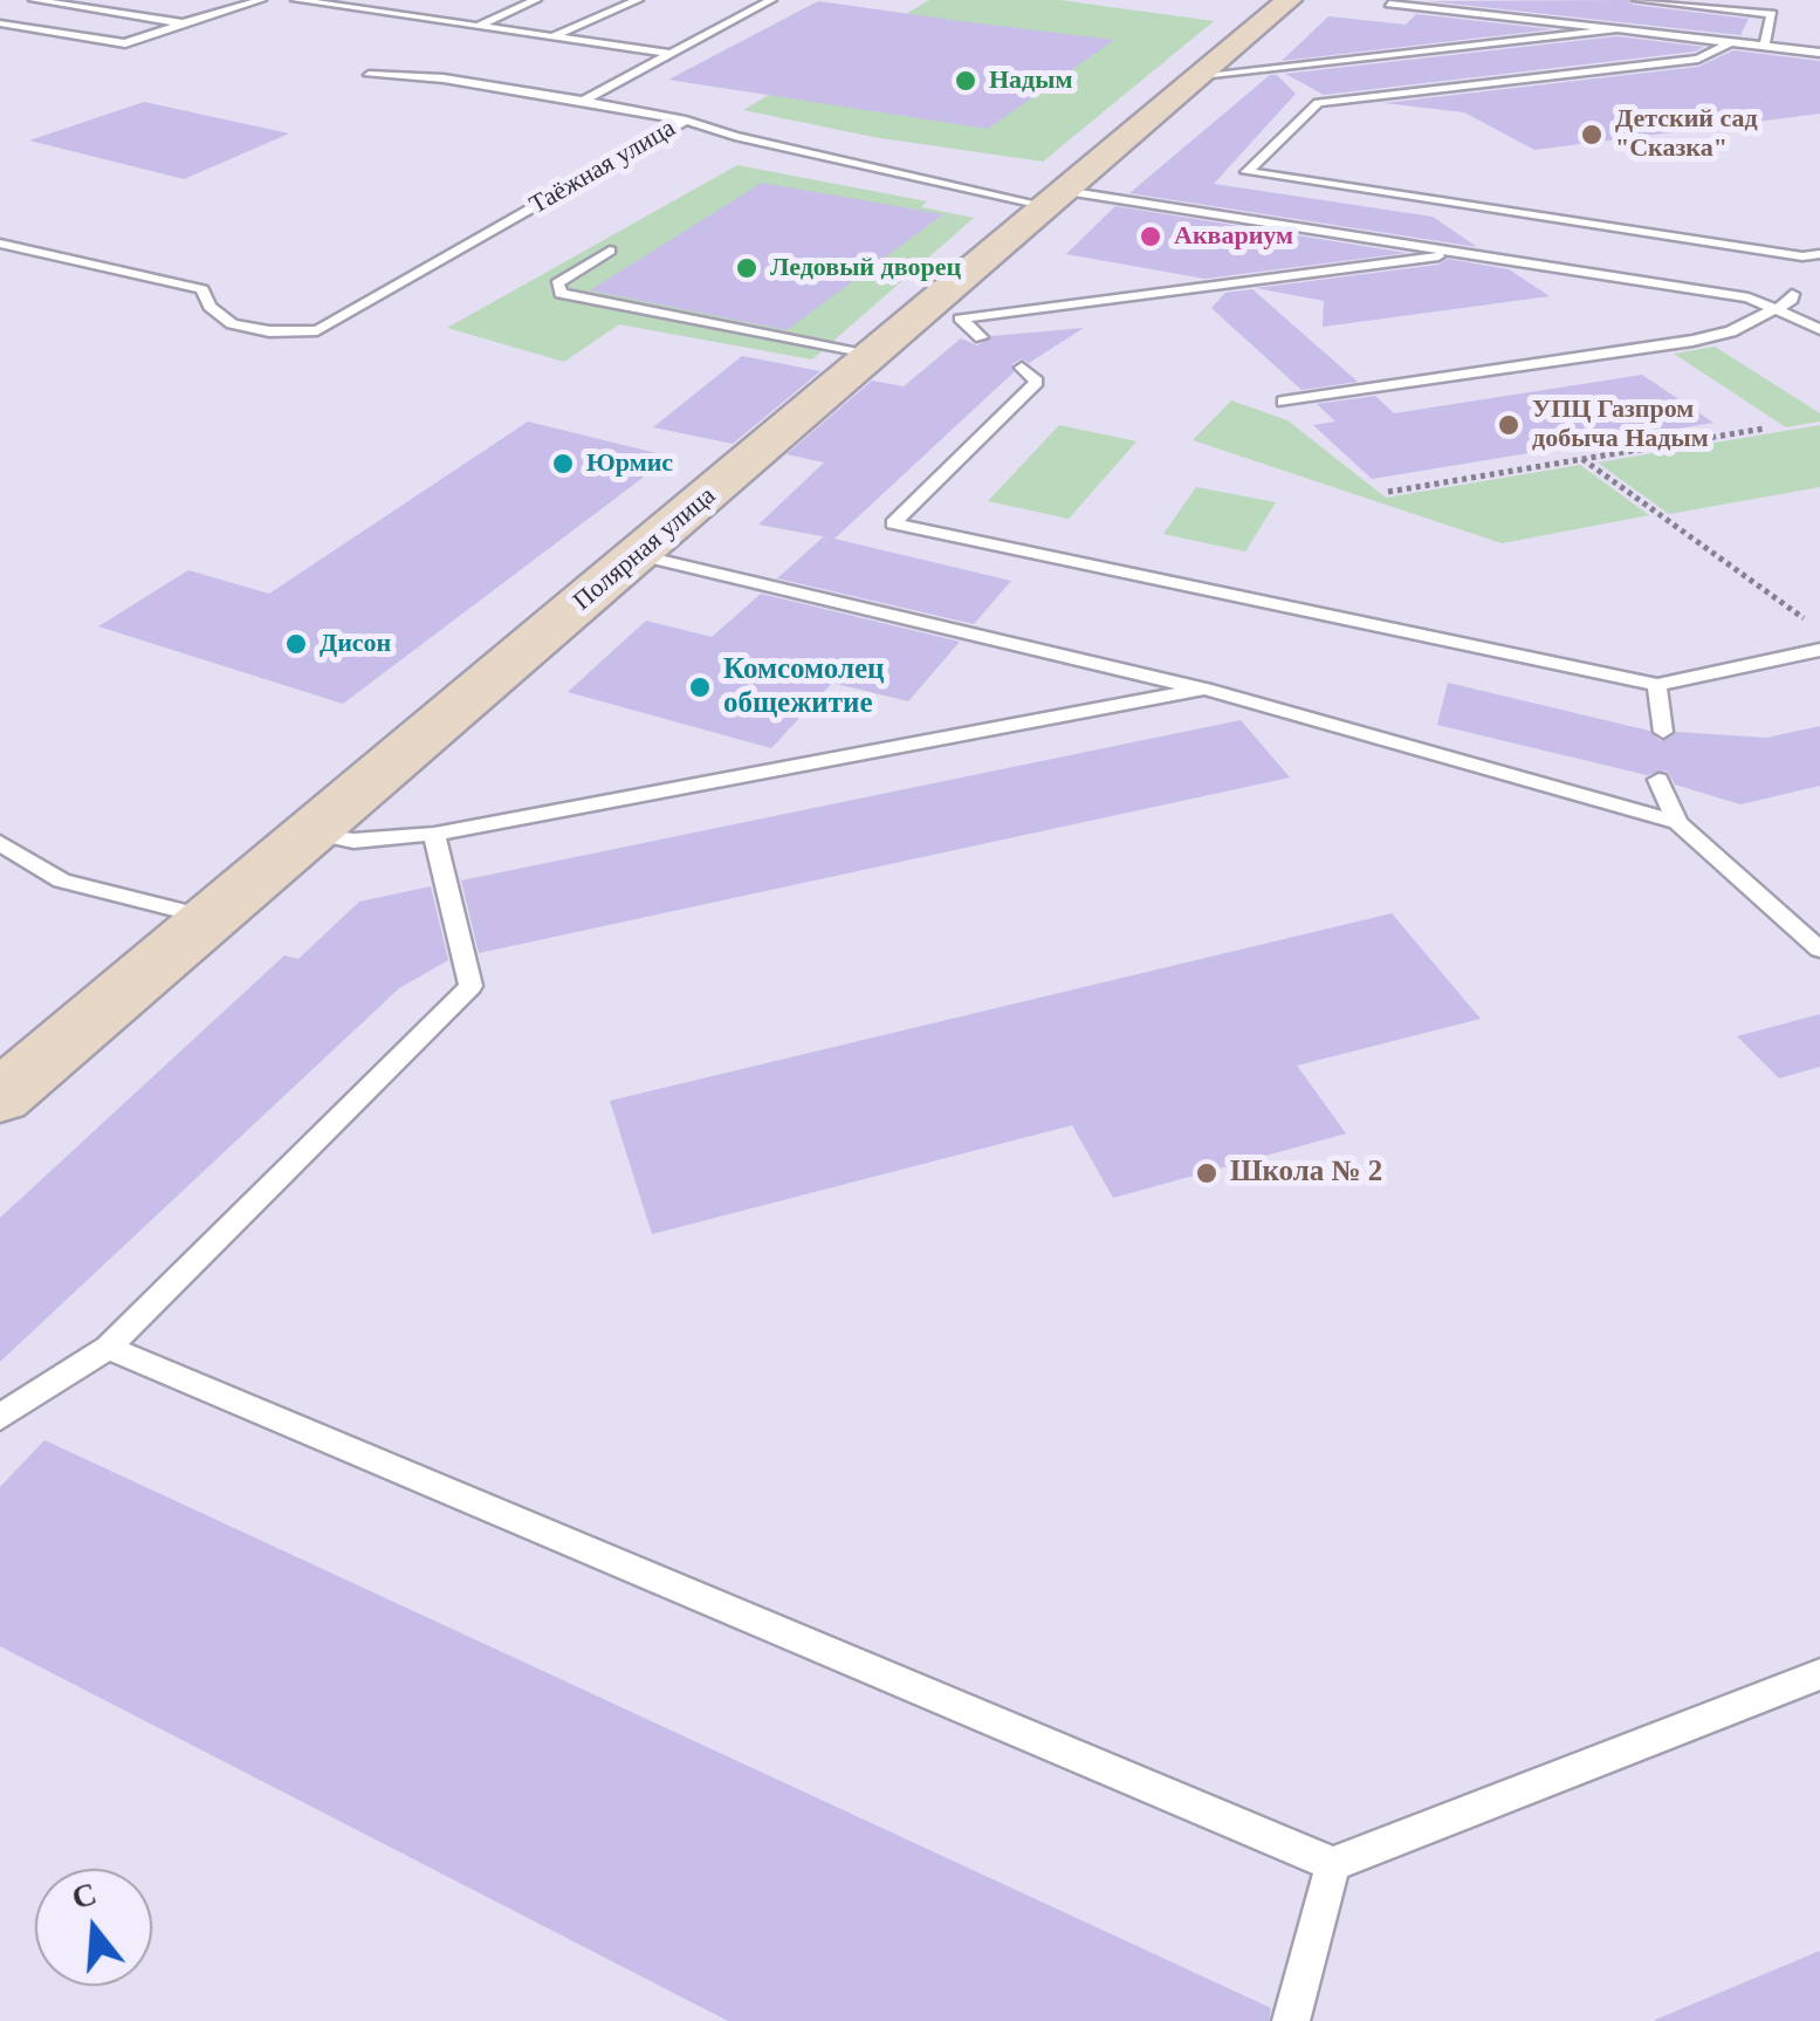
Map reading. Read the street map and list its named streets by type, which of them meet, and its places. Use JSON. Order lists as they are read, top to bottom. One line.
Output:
{"streets":{"street":["Полярная улица"],"lane":["Таёжная улица"]},"crossings":[["Таёжная улица","Полярная улица"]],"places":["Надым","Детский сад \"Сказка\"","Аквариум","Ледовый дворец","УПЦ Газпром добыча Надым","Юрмис","Дисон","Комсомолец общежитие","Школа № 2"],"north":"top"}
